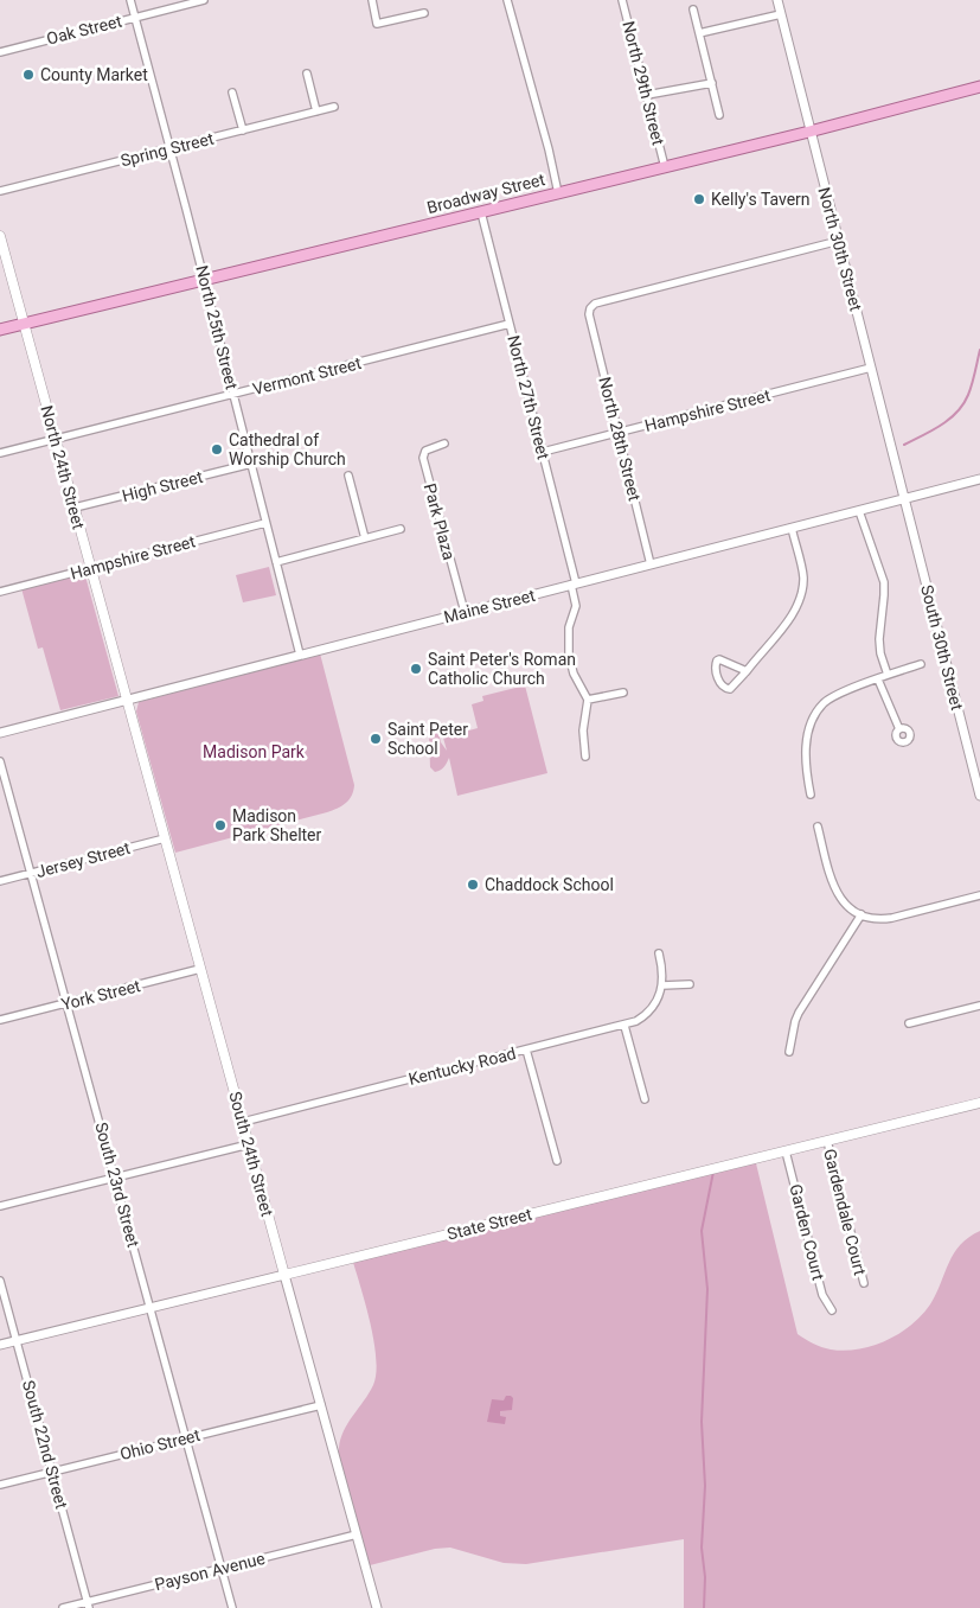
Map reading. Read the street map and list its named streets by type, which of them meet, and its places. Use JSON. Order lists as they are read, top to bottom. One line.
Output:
{"streets":{"main road":["Broadway Street","North 24th Street","South 24th Street","State Street"],"street":["Oak Street","North 29th Street","Spring Street","North 30th Street","North 25th Street","Vermont Street","North 27th Street","Hampshire Street","North 28th Street","High Street","Park Plaza","Maine Street","South 30th Street","Jersey Street","York Street","Kentucky Road","South 23rd Street","Gardendale Court","Garden Court","South 22nd Street","Ohio Street","Payson Avenue"]},"crossings":[["Oak Street","North 25th Street"],["North 29th Street","Broadway Street"],["Spring Street","North 25th Street"],["Broadway Street","North 30th Street"],["Broadway Street","North 25th Street"],["Broadway Street","North 27th Street"],["Broadway Street","North 24th Street"],["North 30th Street","Hampshire Street"],["North 30th Street","North 28th Street"],["North 30th Street","Maine Street"],["North 30th Street","South 30th Street"],["North 25th Street","Vermont Street"],["North 25th Street","Hampshire Street"],["North 25th Street","High Street"],["North 25th Street","Maine Street"],["Vermont Street","North 27th Street"],["Vermont Street","North 24th Street"],["North 27th Street","Hampshire Street"],["North 27th Street","Maine Street"],["Hampshire Street","North 28th Street"],["Hampshire Street","North 24th Street"],["North 28th Street","Maine Street"],["North 24th Street","High Street"],["North 24th Street","Maine Street"],["North 24th Street","South 24th Street"],["Park Plaza","Maine Street"],["Maine Street","South 30th Street"],["Maine Street","South 24th Street"],["Jersey Street","South 24th Street"],["Jersey Street","South 23rd Street"],["York Street","South 24th Street"],["York Street","South 23rd Street"],["Kentucky Road","South 24th Street"],["South 24th Street","State Street"],["South 24th Street","Ohio Street"],["South 24th Street","Payson Avenue"],["South 23rd Street","State Street"],["South 23rd Street","Ohio Street"],["South 23rd Street","Payson Avenue"],["Gardendale Court","State Street"],["State Street","Garden Court"],["State Street","South 22nd Street"],["South 22nd Street","Ohio Street"],["South 22nd Street","Payson Avenue"]],"parks":["Madison Park"],"places":["County Market","Kelly's Tavern","Cathedral of Worship Church","Saint Peter's Roman Catholic Church","Saint Peter School","Madison Park Shelter","Chaddock School"]}
